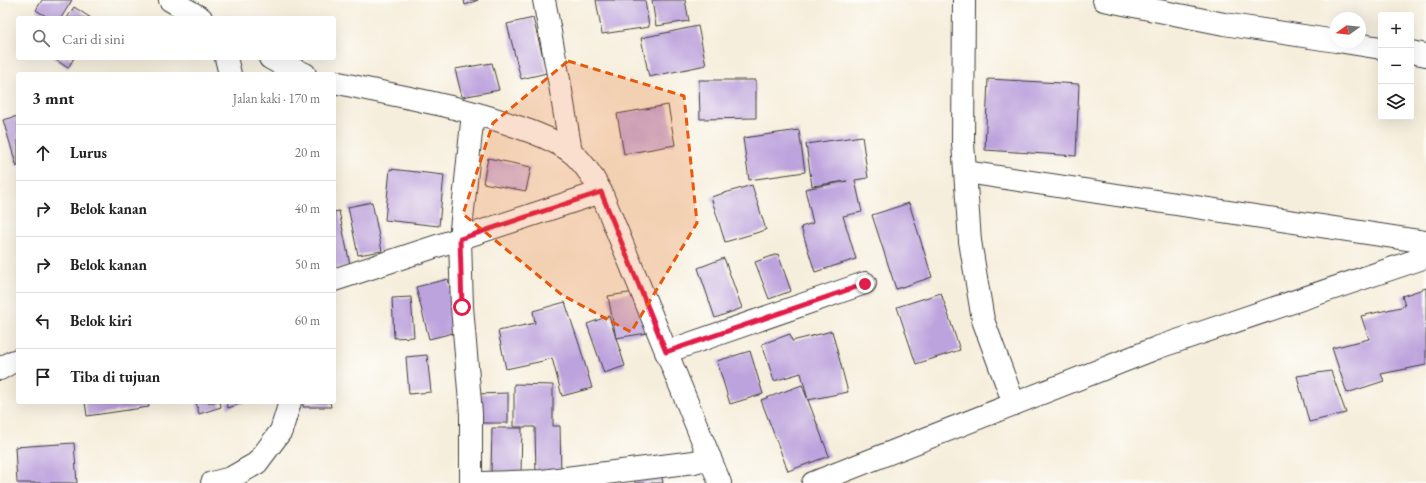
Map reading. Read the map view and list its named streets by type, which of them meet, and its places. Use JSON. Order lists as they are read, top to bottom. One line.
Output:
{"north":"left","page":{"map_buttons":["+","−"],"search":"Cari di sini","heading":["3 mnt","Jalan kaki · 170 m"],"list":[["Lurus","20 m"],["Belok kanan","40 m"],["Belok kanan","50 m"],["Belok kiri","60 m"],"Tiba di tujuan"]}}
